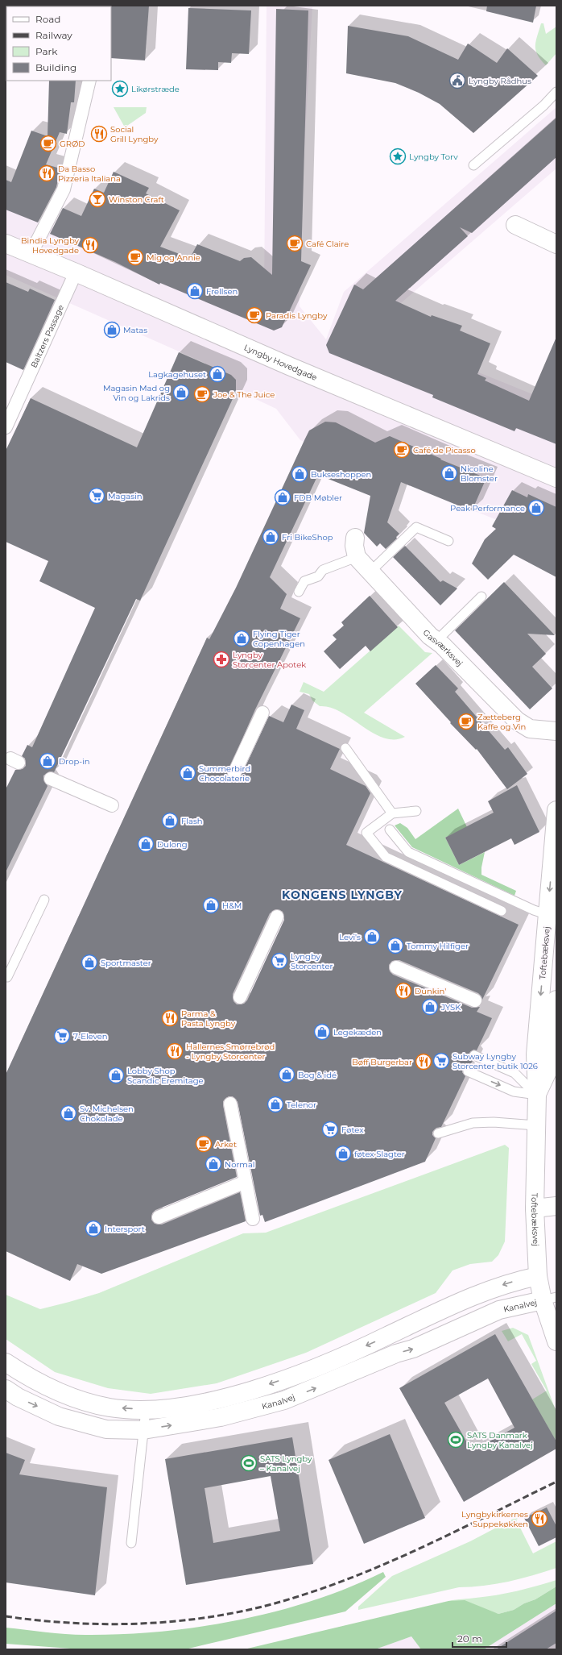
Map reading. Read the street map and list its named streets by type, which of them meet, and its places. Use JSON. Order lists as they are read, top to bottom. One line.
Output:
{"streets":{"street":["Baltzers Passage","Lyngby Hovedgade","Gasværksvej","Toftebæksvej","Kanalvej"]},"crossings":[["Baltzers Passage","Lyngby Hovedgade"],["Toftebæksvej","Kanalvej"]],"districts":["KONGENS LYNGBY"],"places":{"public building":["Lyngby Rådhus"],"place":["Likørstræde","Lyngby Torv"],"restaurant":["Social Grill Lyngby","Da Basso Pizzeria Italiana","Bindia Lyngby Hovedgade","Dunkin'","Parma & Pasta Lyngby","Hallernes Smørrebrød - Lyngby Storcenter","Bøff Burgerbar","Lyngbykirkernes Suppekøkken"],"cafe":["GRØD","Café Claire","Mig og Annie","Paradis Lyngby","Joe & The Juice","Café de Picasso","Zætteberg Kaffe og Vin","Arket"],"bar":["Winston Craft"],"shop":["Frellsen","Matas","Lagkagehuset","Magasin Mad og Vin og Lakrids","Nicoline Blomster","Bukseshoppen","FDB Møbler","Peak Performance","Fri BikeShop","Flying Tiger Copenhagen","Drop-in","Summerbird Chocolaterie","Flash","Dulong","H&M","Levi's","Tommy Hilfiger","Sportmaster","JYSK","Legekæden","Bog & idé","Lobby Shop Scandic Eremitage","Telenor","Sv. Michelsen Chokolade","føtex Slagter","Normal","Intersport"],"supermarket":["Magasin","Lyngby Storcenter","7-Eleven","Subway Lyngby Storcenter butik 1026","Føtex"],"pharmacy":["Lyngby Storcenter Apotek"],"sports":["SATS Danmark Lyngby Kanalvej","SATS Lyngby – Kanalvej"]},"legend":["Road","Railway","Park","Building"],"scale_bar":"20 m"}
